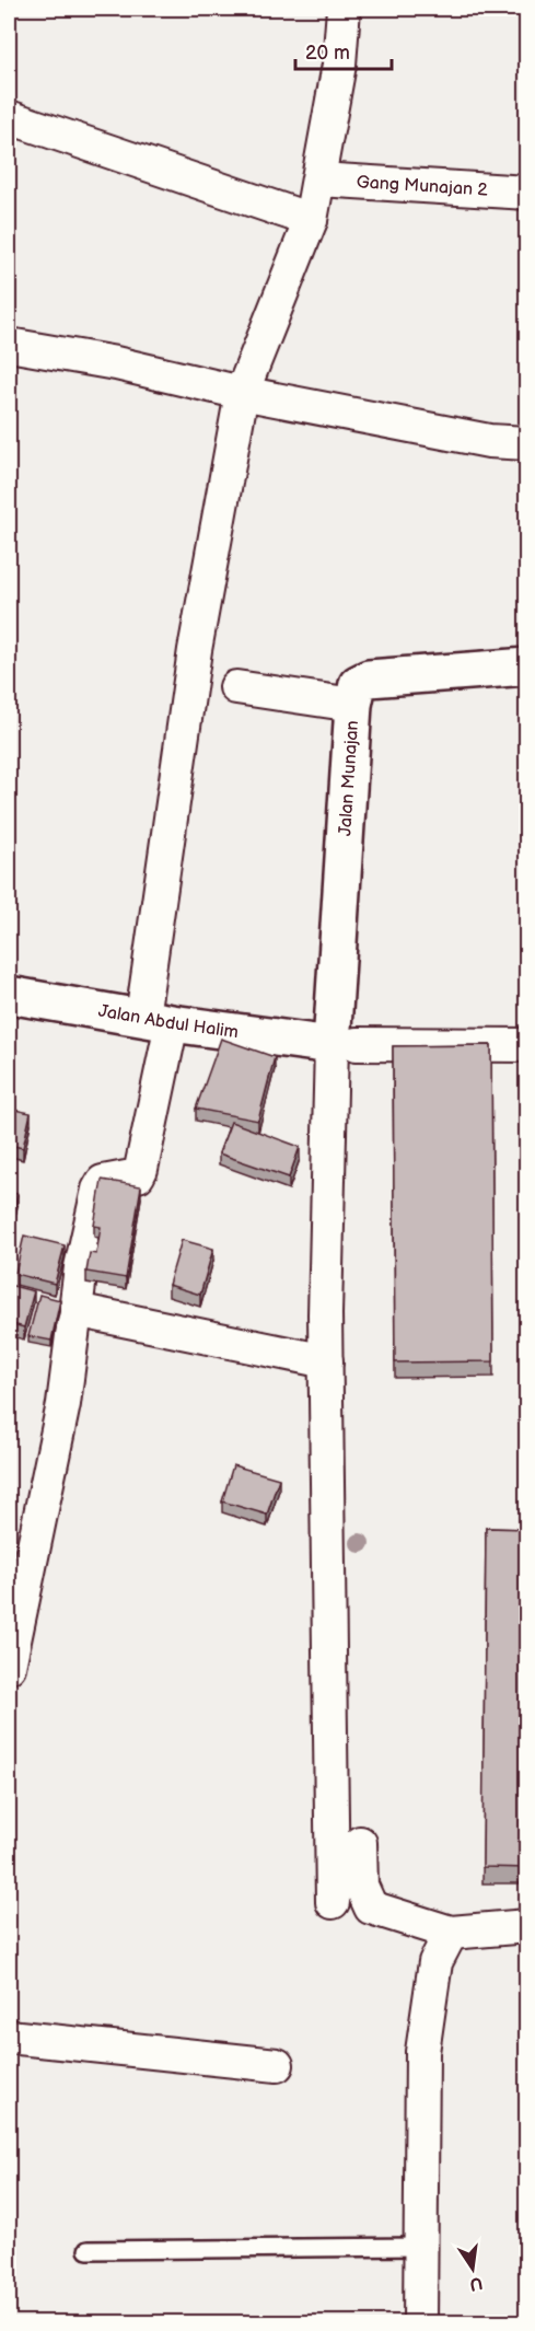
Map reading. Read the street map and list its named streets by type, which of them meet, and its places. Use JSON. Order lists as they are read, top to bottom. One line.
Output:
{"streets":{"street":["Gang Munajan 2","Jalan Munajan","Jalan Abdul Halim"]},"crossings":[["Jalan Munajan","Jalan Abdul Halim"]],"scale_bar":"20 m","north":"bottom"}
